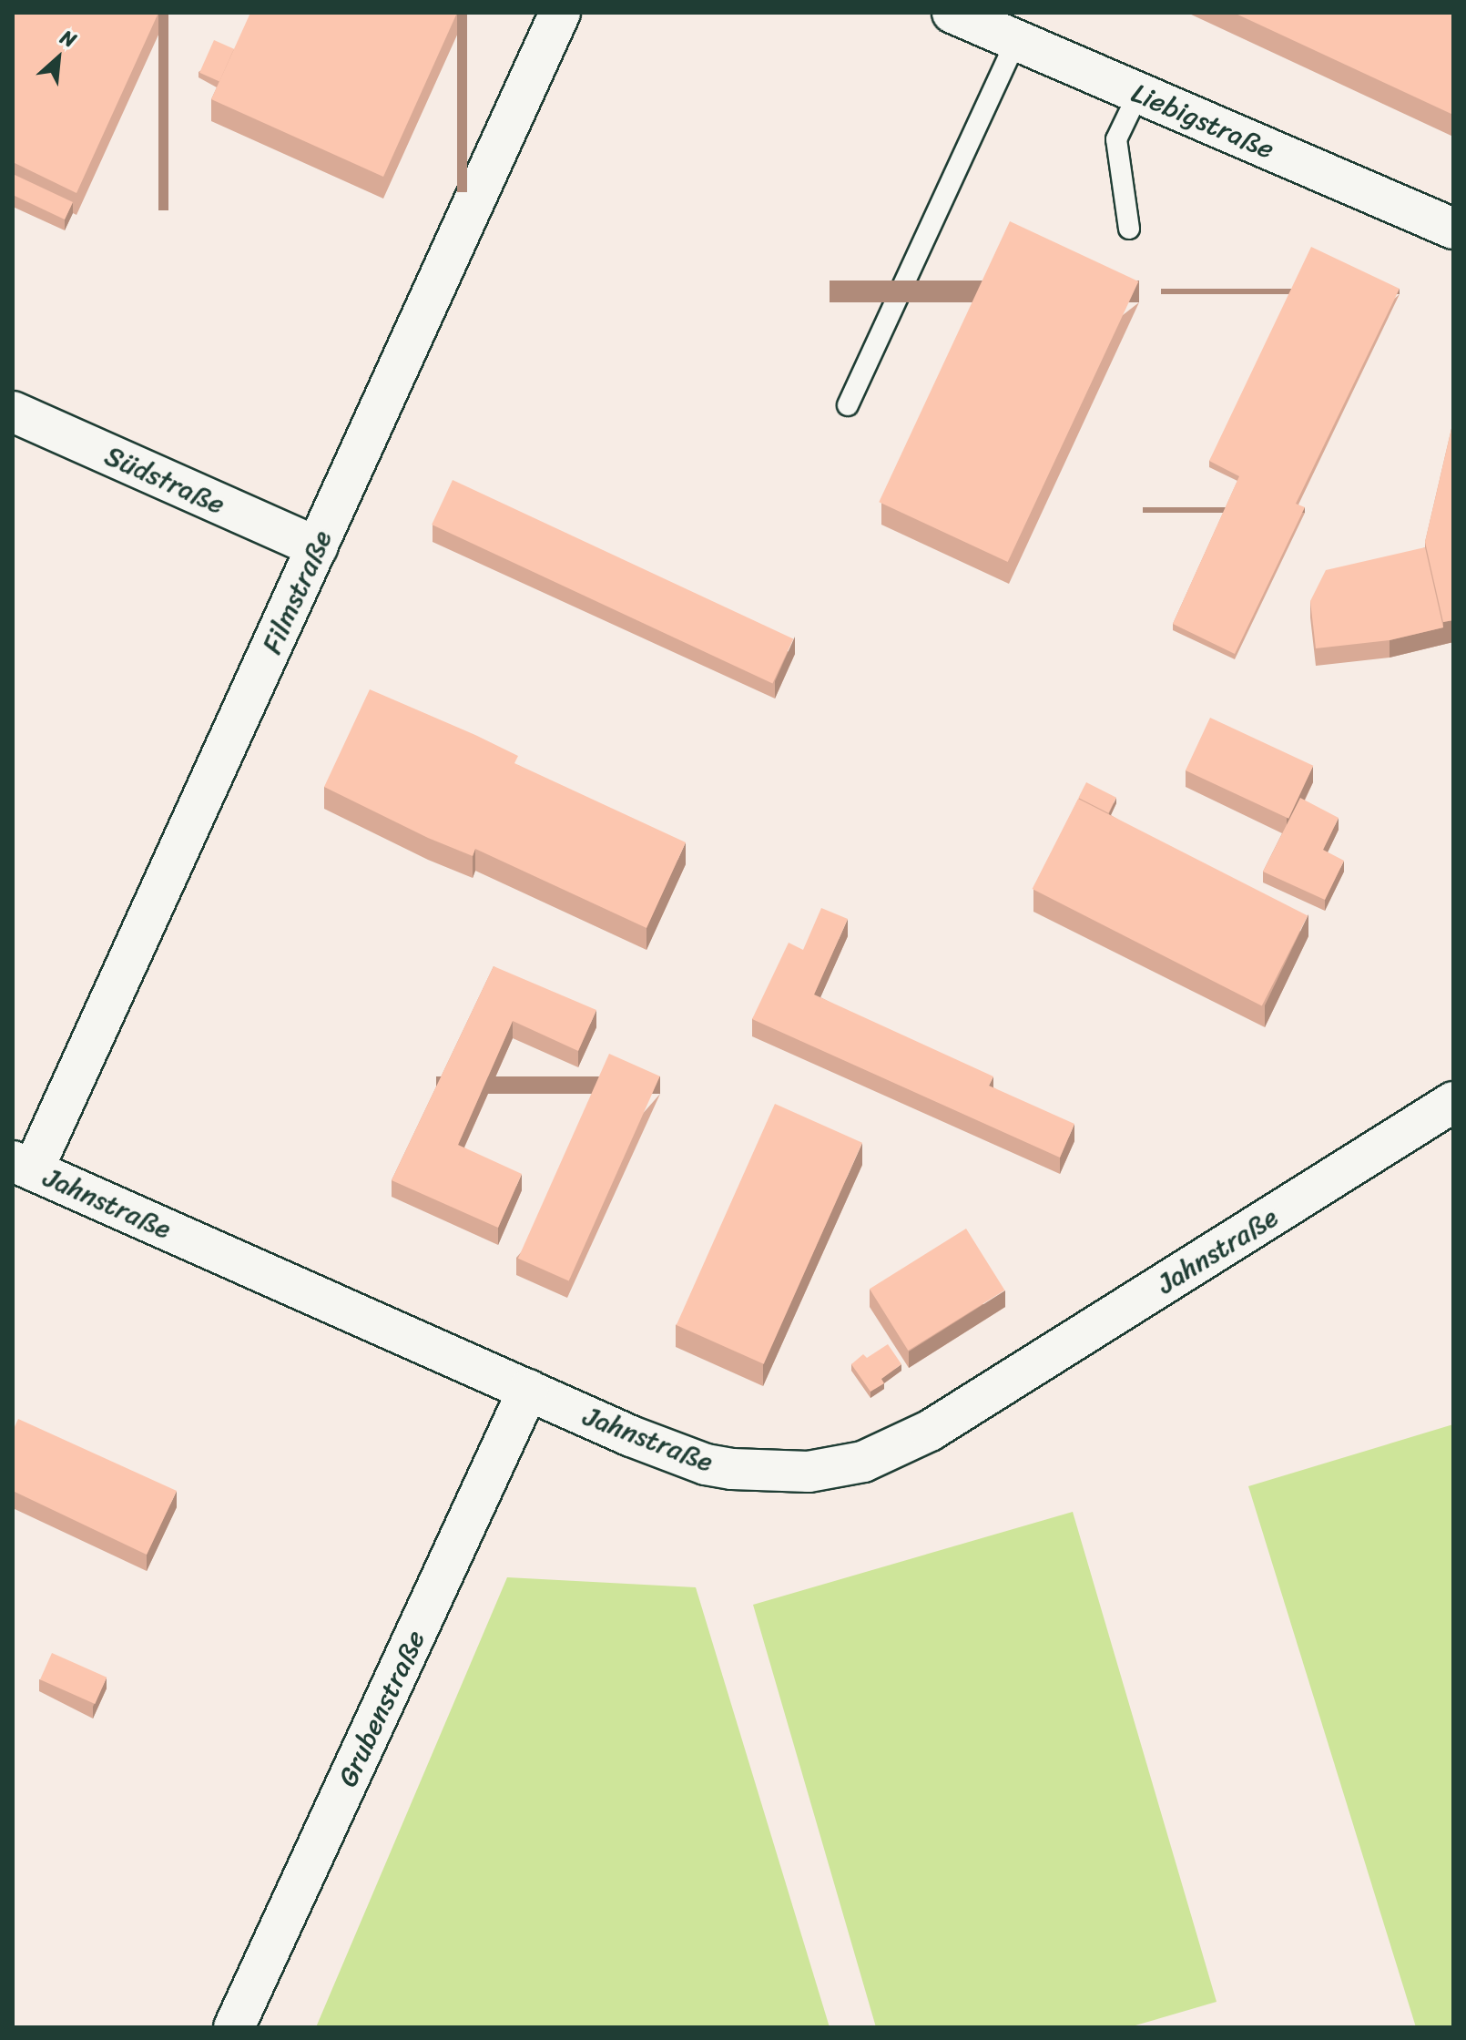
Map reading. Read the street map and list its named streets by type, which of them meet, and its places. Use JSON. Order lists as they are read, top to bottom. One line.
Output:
{"streets":{"street":["Liebigstraße","Südstraße","Filmstraße","Jahnstraße","Grubenstraße"]},"crossings":[["Südstraße","Filmstraße"],["Filmstraße","Jahnstraße"],["Jahnstraße","Grubenstraße"]],"north":"top right"}
